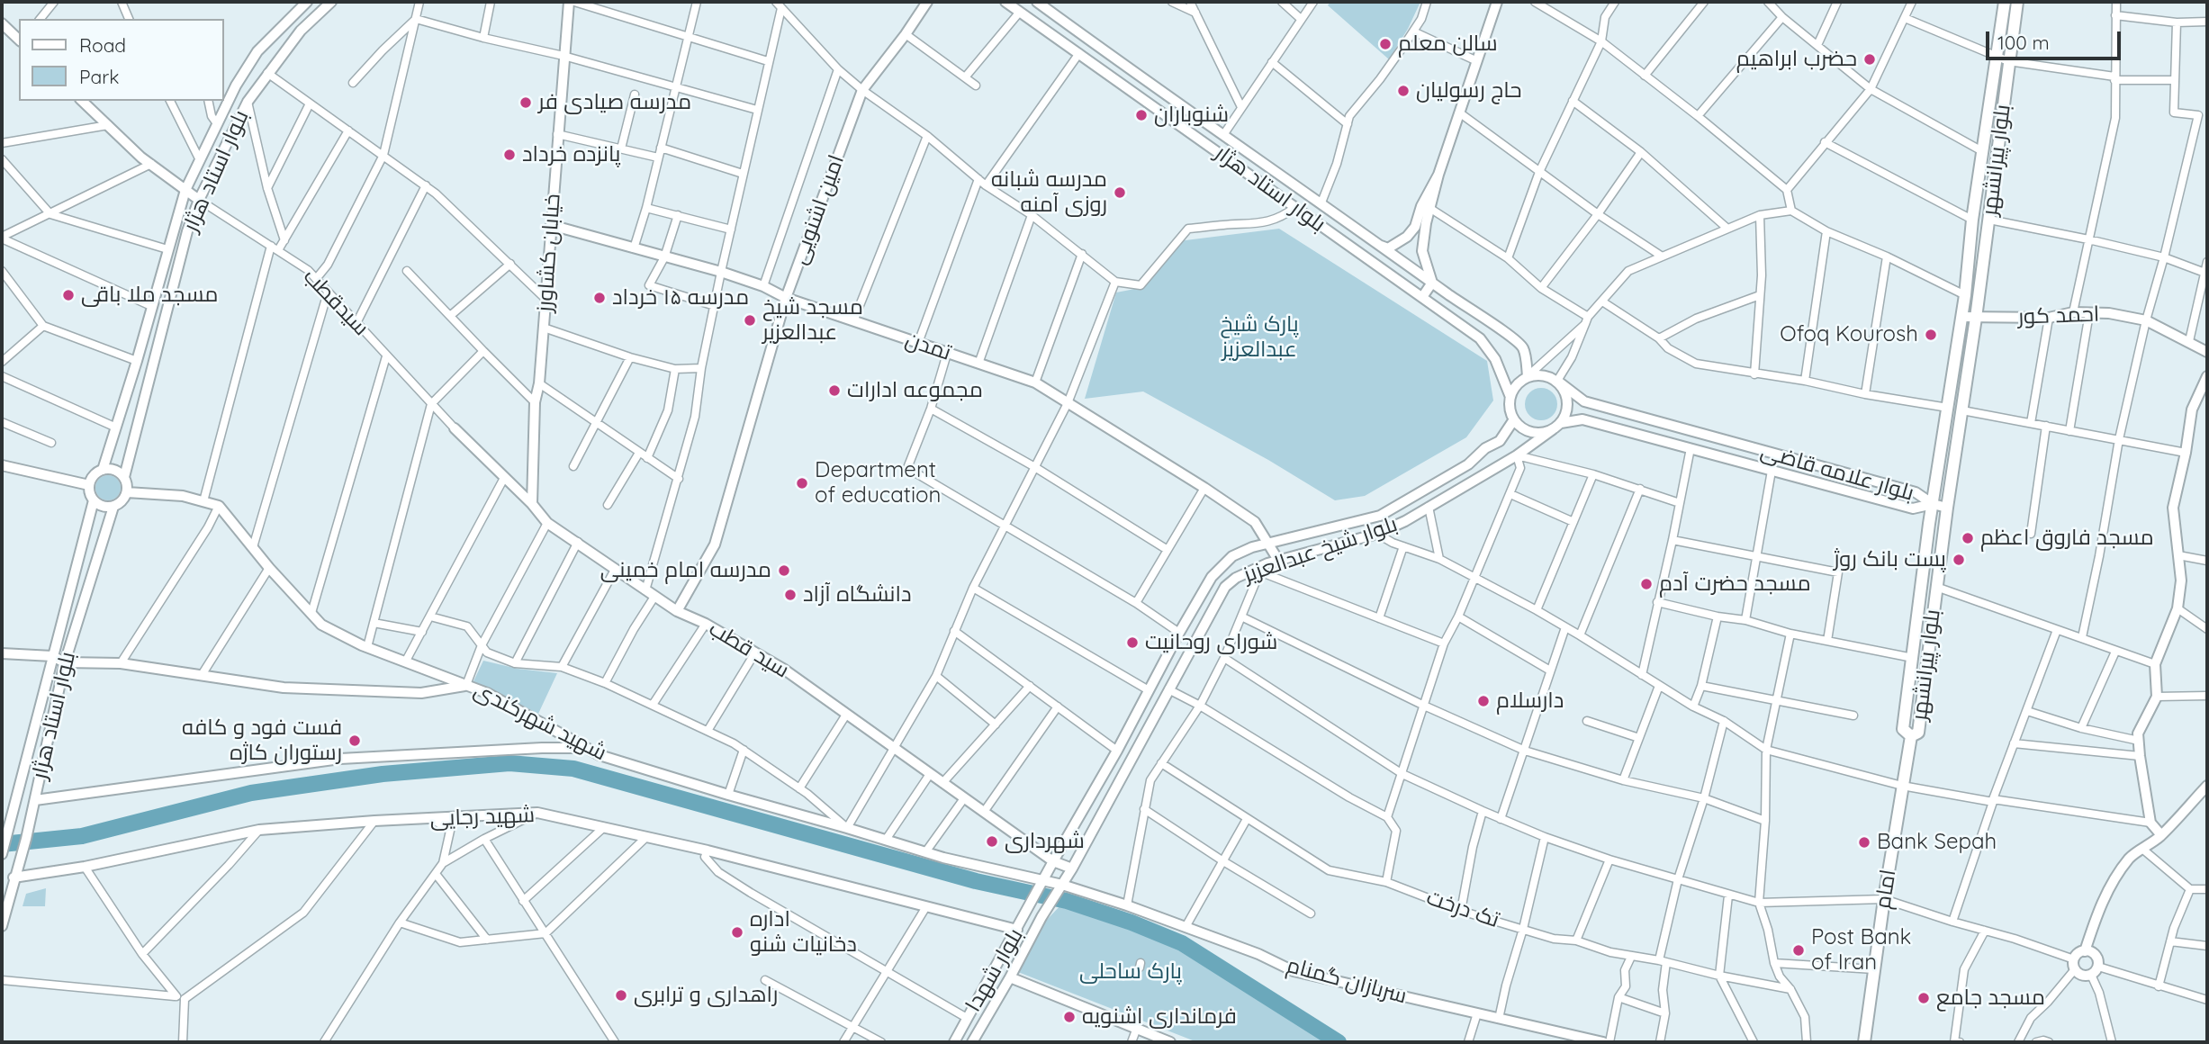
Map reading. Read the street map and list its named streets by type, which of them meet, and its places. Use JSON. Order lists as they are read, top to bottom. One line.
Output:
{"streets":{"main road":["بلوار پیرانشهر","امام"],"street":["بلوار استاد هژار","امین اشنویی","خیابان کشاورز","سیدقطب","احمد کور","تمدن","بلوار علامه قاضی","بلوار شیخ عبدالعزیز","سید قطب","شهید شهرکندی","شهید رجایی","تک درخت","بلوار شهدا","سربازان گمنام"]},"crossings":[["بلوار پیرانشهر","احمد کور"],["بلوار پیرانشهر","بلوار علامه قاضی"],["بلوار پیرانشهر","امام"],["بلوار استاد هژار","سیدقطب"],["بلوار استاد هژار","بلوار علامه قاضی"],["بلوار استاد هژار","بلوار شیخ عبدالعزیز"],["بلوار استاد هژار","شهید رجایی"],["امین اشنویی","تمدن"],["امین اشنویی","سید قطب"],["خیابان کشاورز","تمدن"],["خیابان کشاورز","سید قطب"],["سیدقطب","سید قطب"],["تمدن","بلوار شیخ عبدالعزیز"],["بلوار علامه قاضی","بلوار شیخ عبدالعزیز"],["بلوار شیخ عبدالعزیز","سید قطب"],["بلوار شیخ عبدالعزیز","شهید شهرکندی"],["بلوار شیخ عبدالعزیز","بلوار شهدا"],["بلوار شیخ عبدالعزیز","سربازان گمنام"],["شهید شهرکندی","بلوار شهدا"],["شهید شهرکندی","سربازان گمنام"],["شهید رجایی","بلوار شهدا"],["بلوار شهدا","سربازان گمنام"]],"parks":["پارک شیخ عبدالعزیز","پارک ساحلی"],"places":["سالن معلم","حضرب ابراهیم","حاج رسولیان","مدرسه صیادی فر","شنوباران","پانزده خرداد","مدرسه شبانه روزی آمنه","مسجد ملا باقی","مدرسه ۱۵ خرداد","مسجد شیخ عبدالعزیر","Ofoq Kourosh","مجموعه ادارات","Department of education","مسجد فاروق اعظم","پست بانک روژ","مدرسه امام خمینی","مسجد حضرت آدم","دانشگاه آزاد","شورای روحانیت","دارسلام","فست فود و کافه رستوران کاژه","شهرداری","Bank Sepah","اداره دخانیات شنو","Post Bank of Iran","راهداری و ترابری","مسجد جامع","فرمانداری اشنویه"],"legend":["Road","Park"],"scale_bar":"100 m"}
